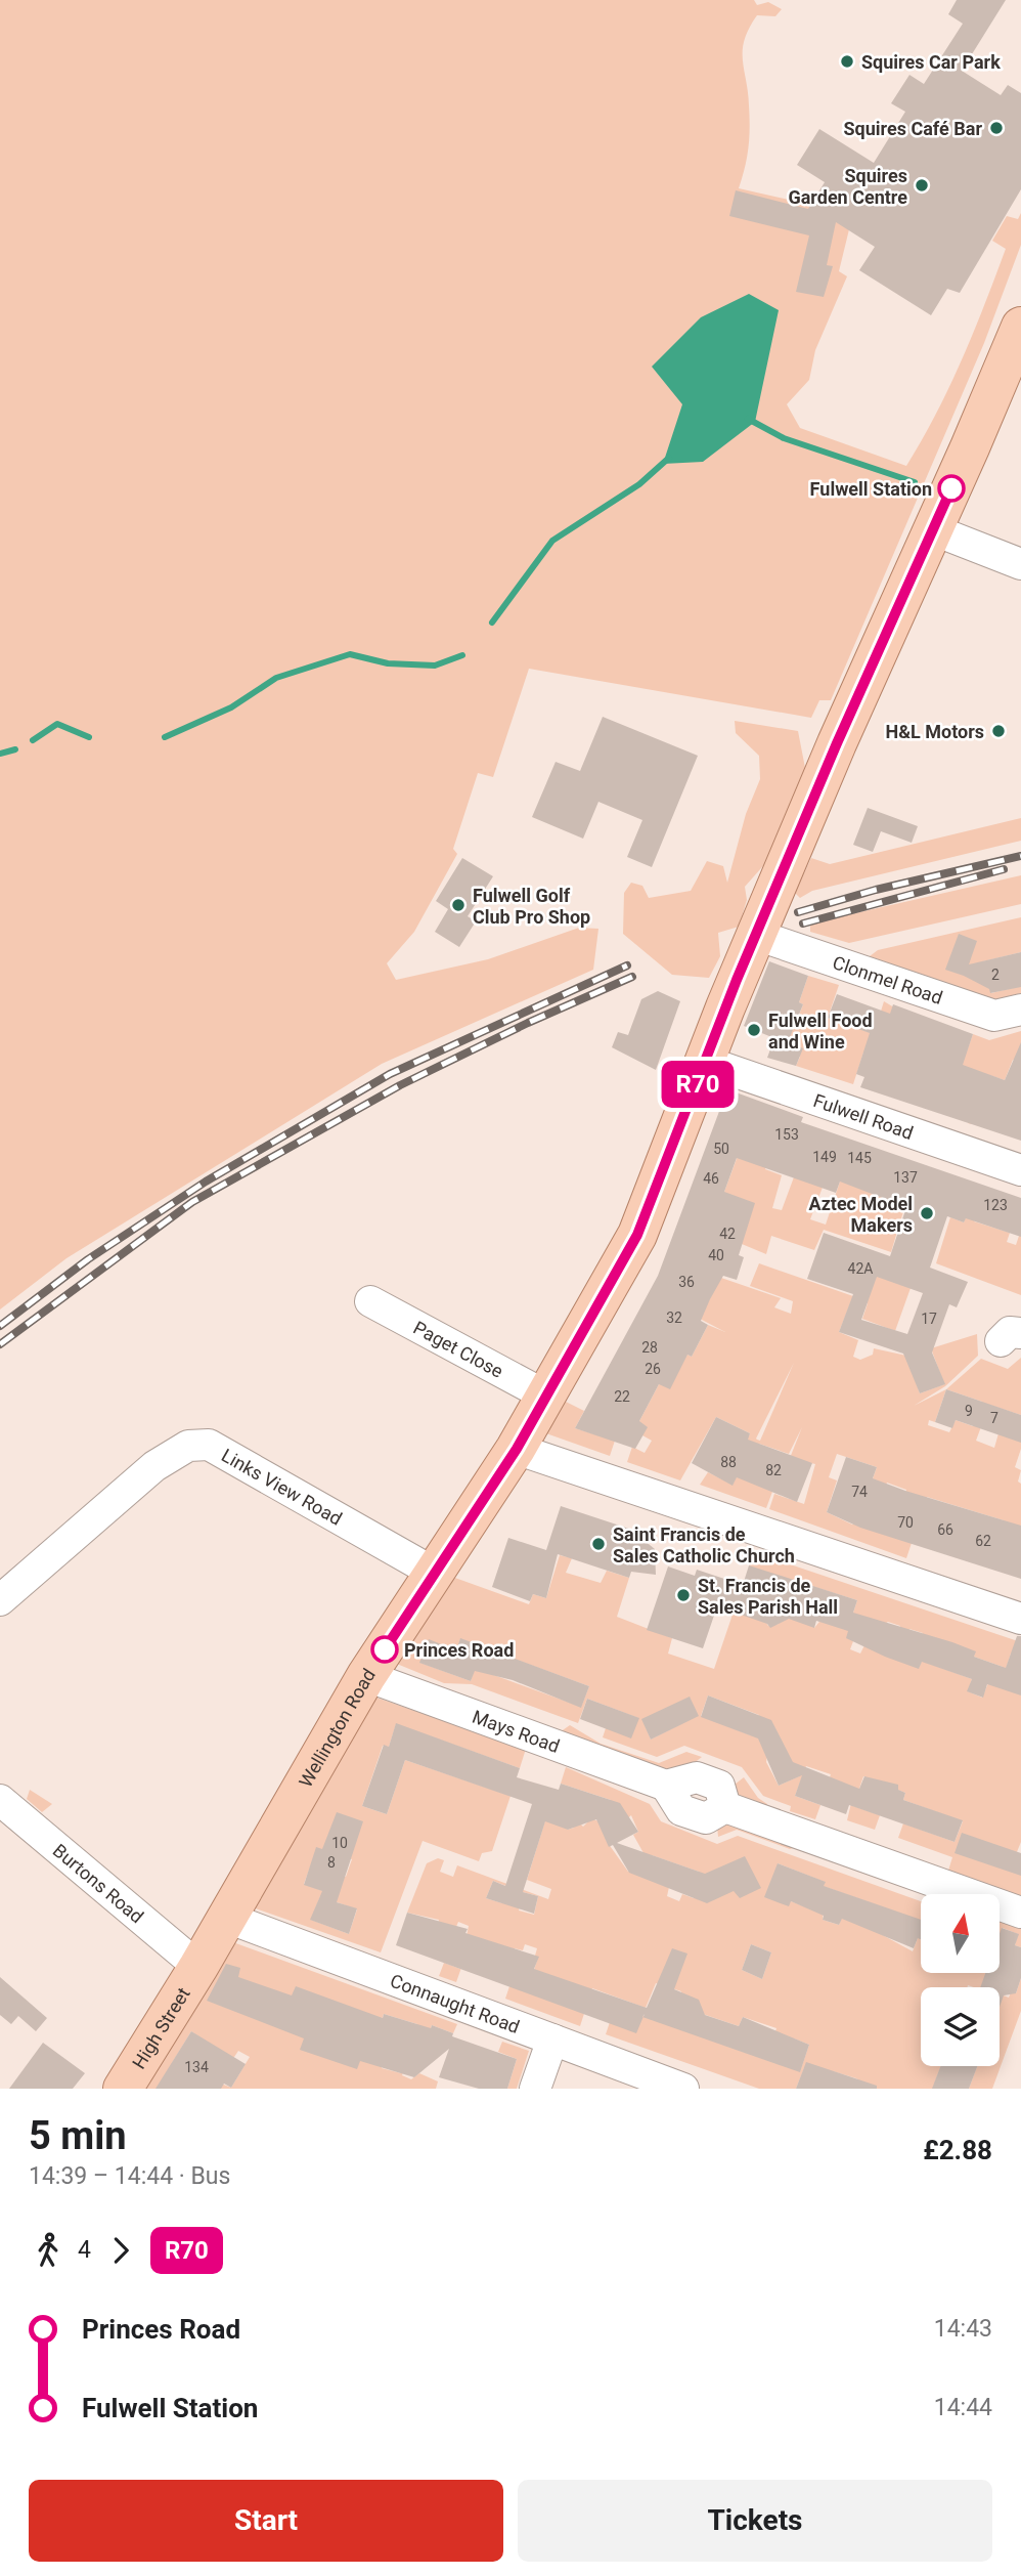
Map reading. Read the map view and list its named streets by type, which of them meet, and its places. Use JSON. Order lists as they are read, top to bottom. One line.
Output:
{"streets":{"main road":["Wellington Road","High Street"],"street":["Clonmel Road","Fulwell Road","Paget Close","Links View Road","Mays Road","Burtons Road","Connaught Road"]},"crossings":[["Clonmel Road","Wellington Road"],["Fulwell Road","Wellington Road"],["Paget Close","Wellington Road"],["Links View Road","Wellington Road"],["Wellington Road","Mays Road"],["Wellington Road","Burtons Road"],["Wellington Road","Connaught Road"],["Wellington Road","High Street"],["Burtons Road","High Street"]],"places":["Squires Car Park","Squires Café Bar","Squires Garden Centre","Fulwell Station","H&L Motors","Fulwell Golf Club Pro Shop","Fulwell Food and Wine","Aztec Model Makers","Saint Francis de Sales Catholic Church","St. Francis de Sales Parish Hall","Princes Road"],"lines":["bus line R70"],"house_numbers":["2","153","50","149","145","137","46","123","42","40","42A","36","32","17","28","26","22","9","7","88","82","74","70","66","62","10","8","134"],"north":"top","page":{"on_map":"R70","heading":["5 min","14:39 – 14:44 · Bus","£2.88"],"legs":["4","R70"],"list":[{"name":"Princes Road","value":"14:43"},{"name":"Fulwell Station","value":"14:44"}],"buttons":["Start","Tickets"]}}
